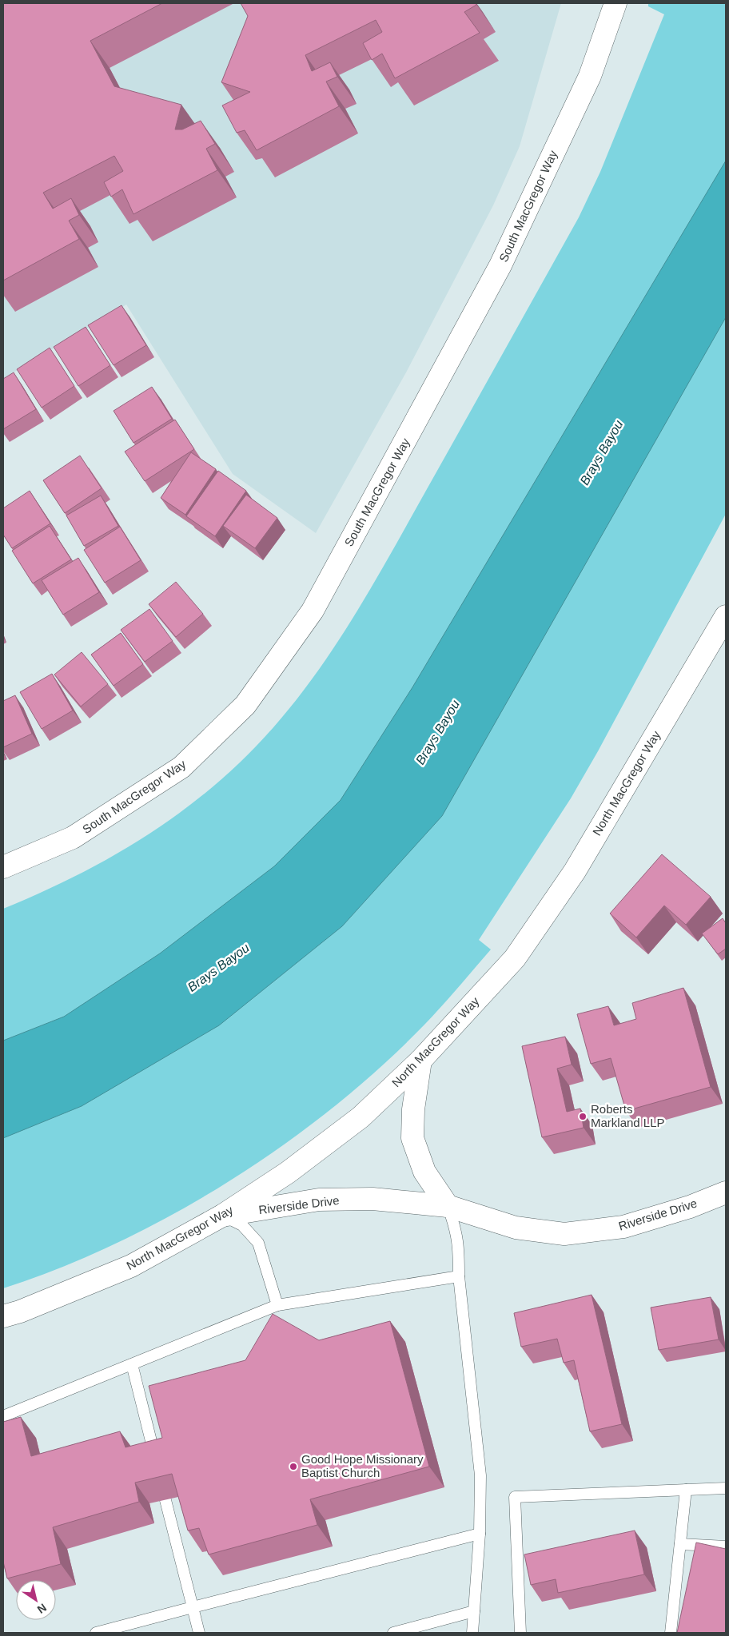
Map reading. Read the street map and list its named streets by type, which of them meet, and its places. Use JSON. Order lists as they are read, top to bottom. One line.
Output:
{"streets":{"main road":["South MacGregor Way","North MacGregor Way","Riverside Drive"]},"crossings":[["North MacGregor Way","Riverside Drive"]],"water":["Brays Bayou"],"places":["Roberts Markland LLP","Good Hope Missionary Baptist Church"],"north":"bottom right"}
